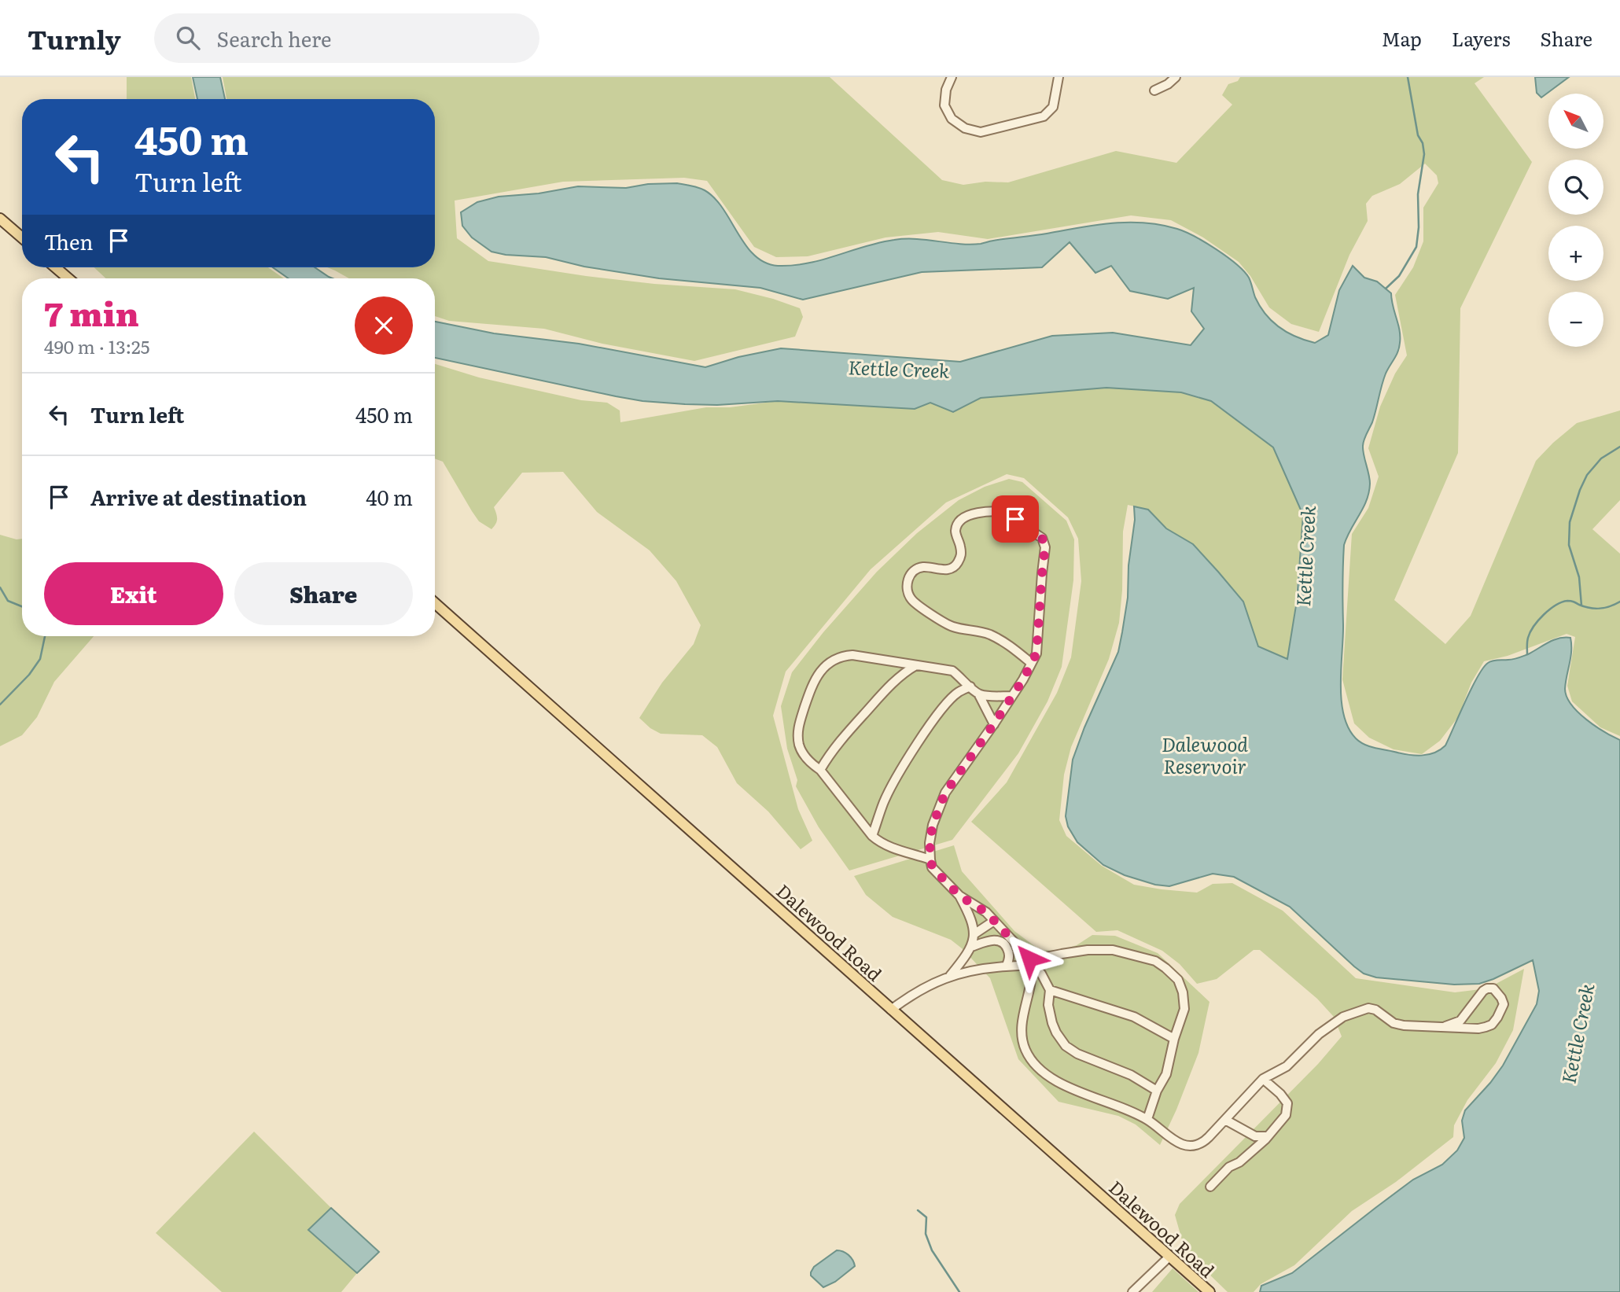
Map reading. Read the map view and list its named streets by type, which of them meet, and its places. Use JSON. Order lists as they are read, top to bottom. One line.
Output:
{"streets":{"main road":["Dalewood Road"]},"water":["Kettle Creek","Dalewood Reservoir"],"north":"top left","page":{"header":"Turnly","search":"Search here","nav":["Map","Layers","Share"],"map_buttons":["+","−"],"turn":["450 m","Turn left"],"then":"Then","heading":["7 min","490 m · 13:25"],"list":[{"name":"Turn left","value":"450 m"},{"name":"Arrive at destination","value":"40 m"}],"buttons":["Exit","Share"]}}
